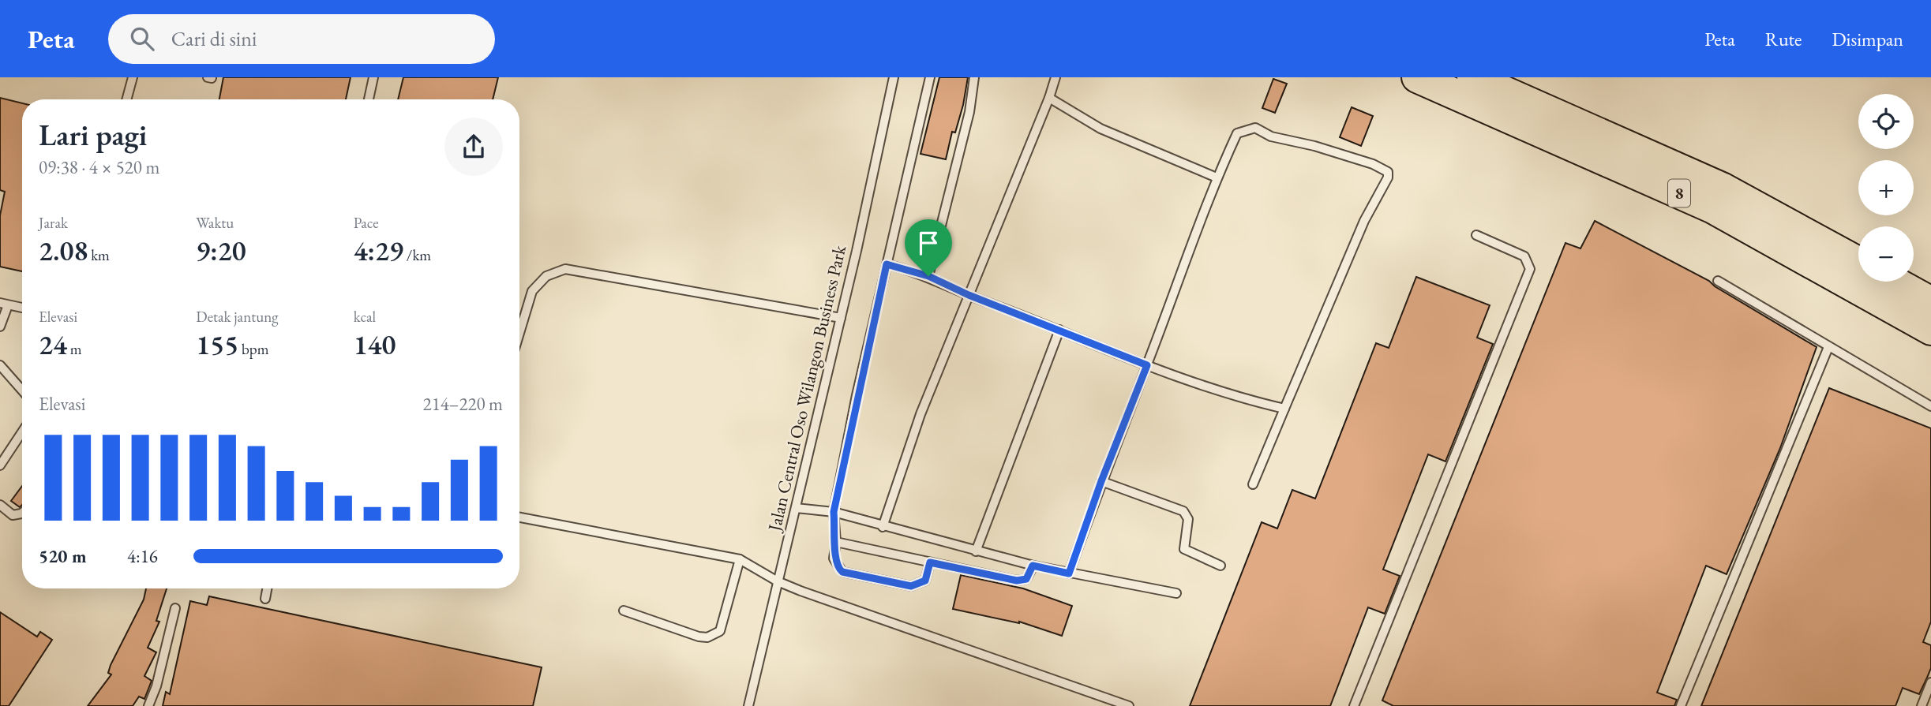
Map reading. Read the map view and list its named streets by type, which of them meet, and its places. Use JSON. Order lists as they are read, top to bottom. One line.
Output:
{"streets":{"highway":["8"],"lane":["Jalan Central Oso Wilangon Business Park"]},"page":{"header":"Peta","search":"Cari di sini","nav":["Peta","Rute","Disimpan"],"map_buttons":["+","−"],"heading":["Lari pagi","09:38 · 4 × 520 m"],"stats":[["Jarak","2.08 km"],["Waktu","9:20"],["Pace","4:29 /km"],["Elevasi","24 m"],["Detak jantung","155 bpm"],["kcal","140"]],"chart":["Elevasi","214–220 m"],"list":[{"name":"520 m","note":"4:16"}]}}
